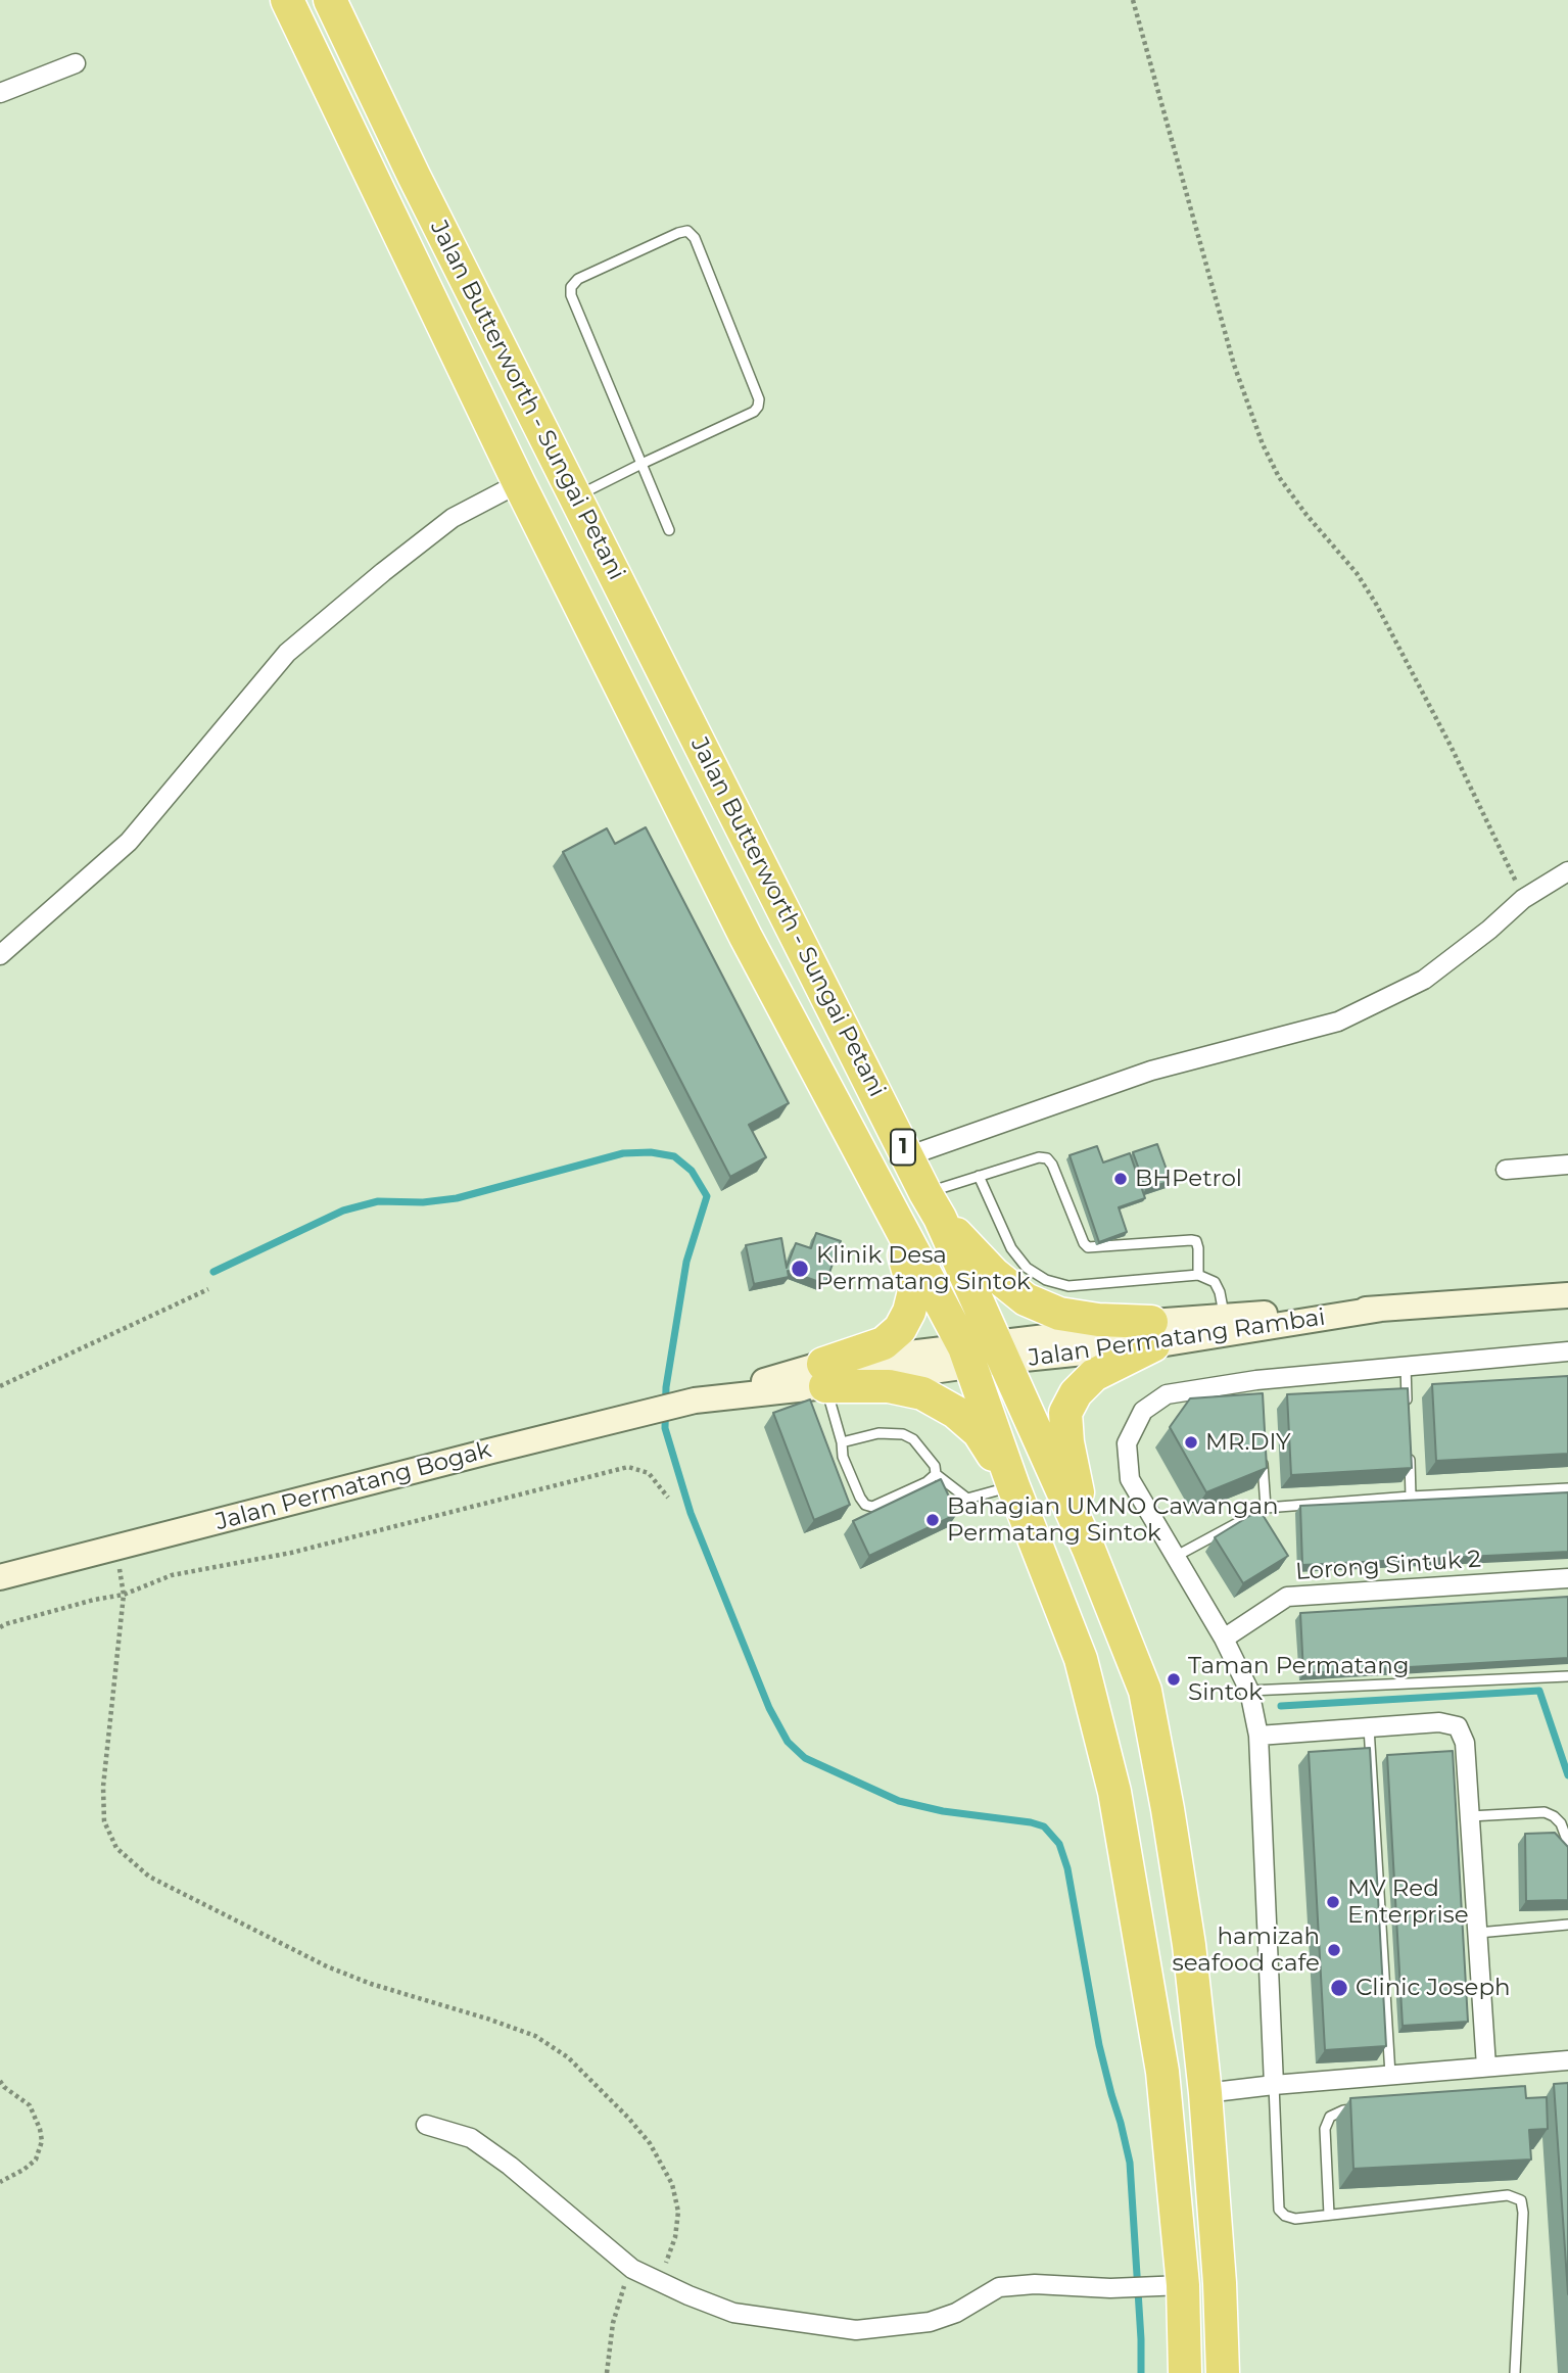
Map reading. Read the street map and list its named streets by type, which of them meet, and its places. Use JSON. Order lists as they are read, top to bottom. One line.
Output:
{"streets":{"highway":["Jalan Butterworth - Sungai Petani","1"],"street":["Jalan Permatang Rambai","Jalan Permatang Bogak","Lorong Sintuk 2"]},"crossings":[["Jalan Butterworth - Sungai Petani","Jalan Permatang Rambai"],["Jalan Butterworth - Sungai Petani","Jalan Permatang Bogak"],["Jalan Permatang Rambai","Jalan Permatang Bogak"]],"places":["BHPetrol","Klinik Desa Permatang Sintok","MR.DIY","Bahagian UMNO Cawangan Permatang Sintok","Taman Permatang Sintok","MV Red Enterprise","hamizah seafood cafe","Clinic Joseph"]}
